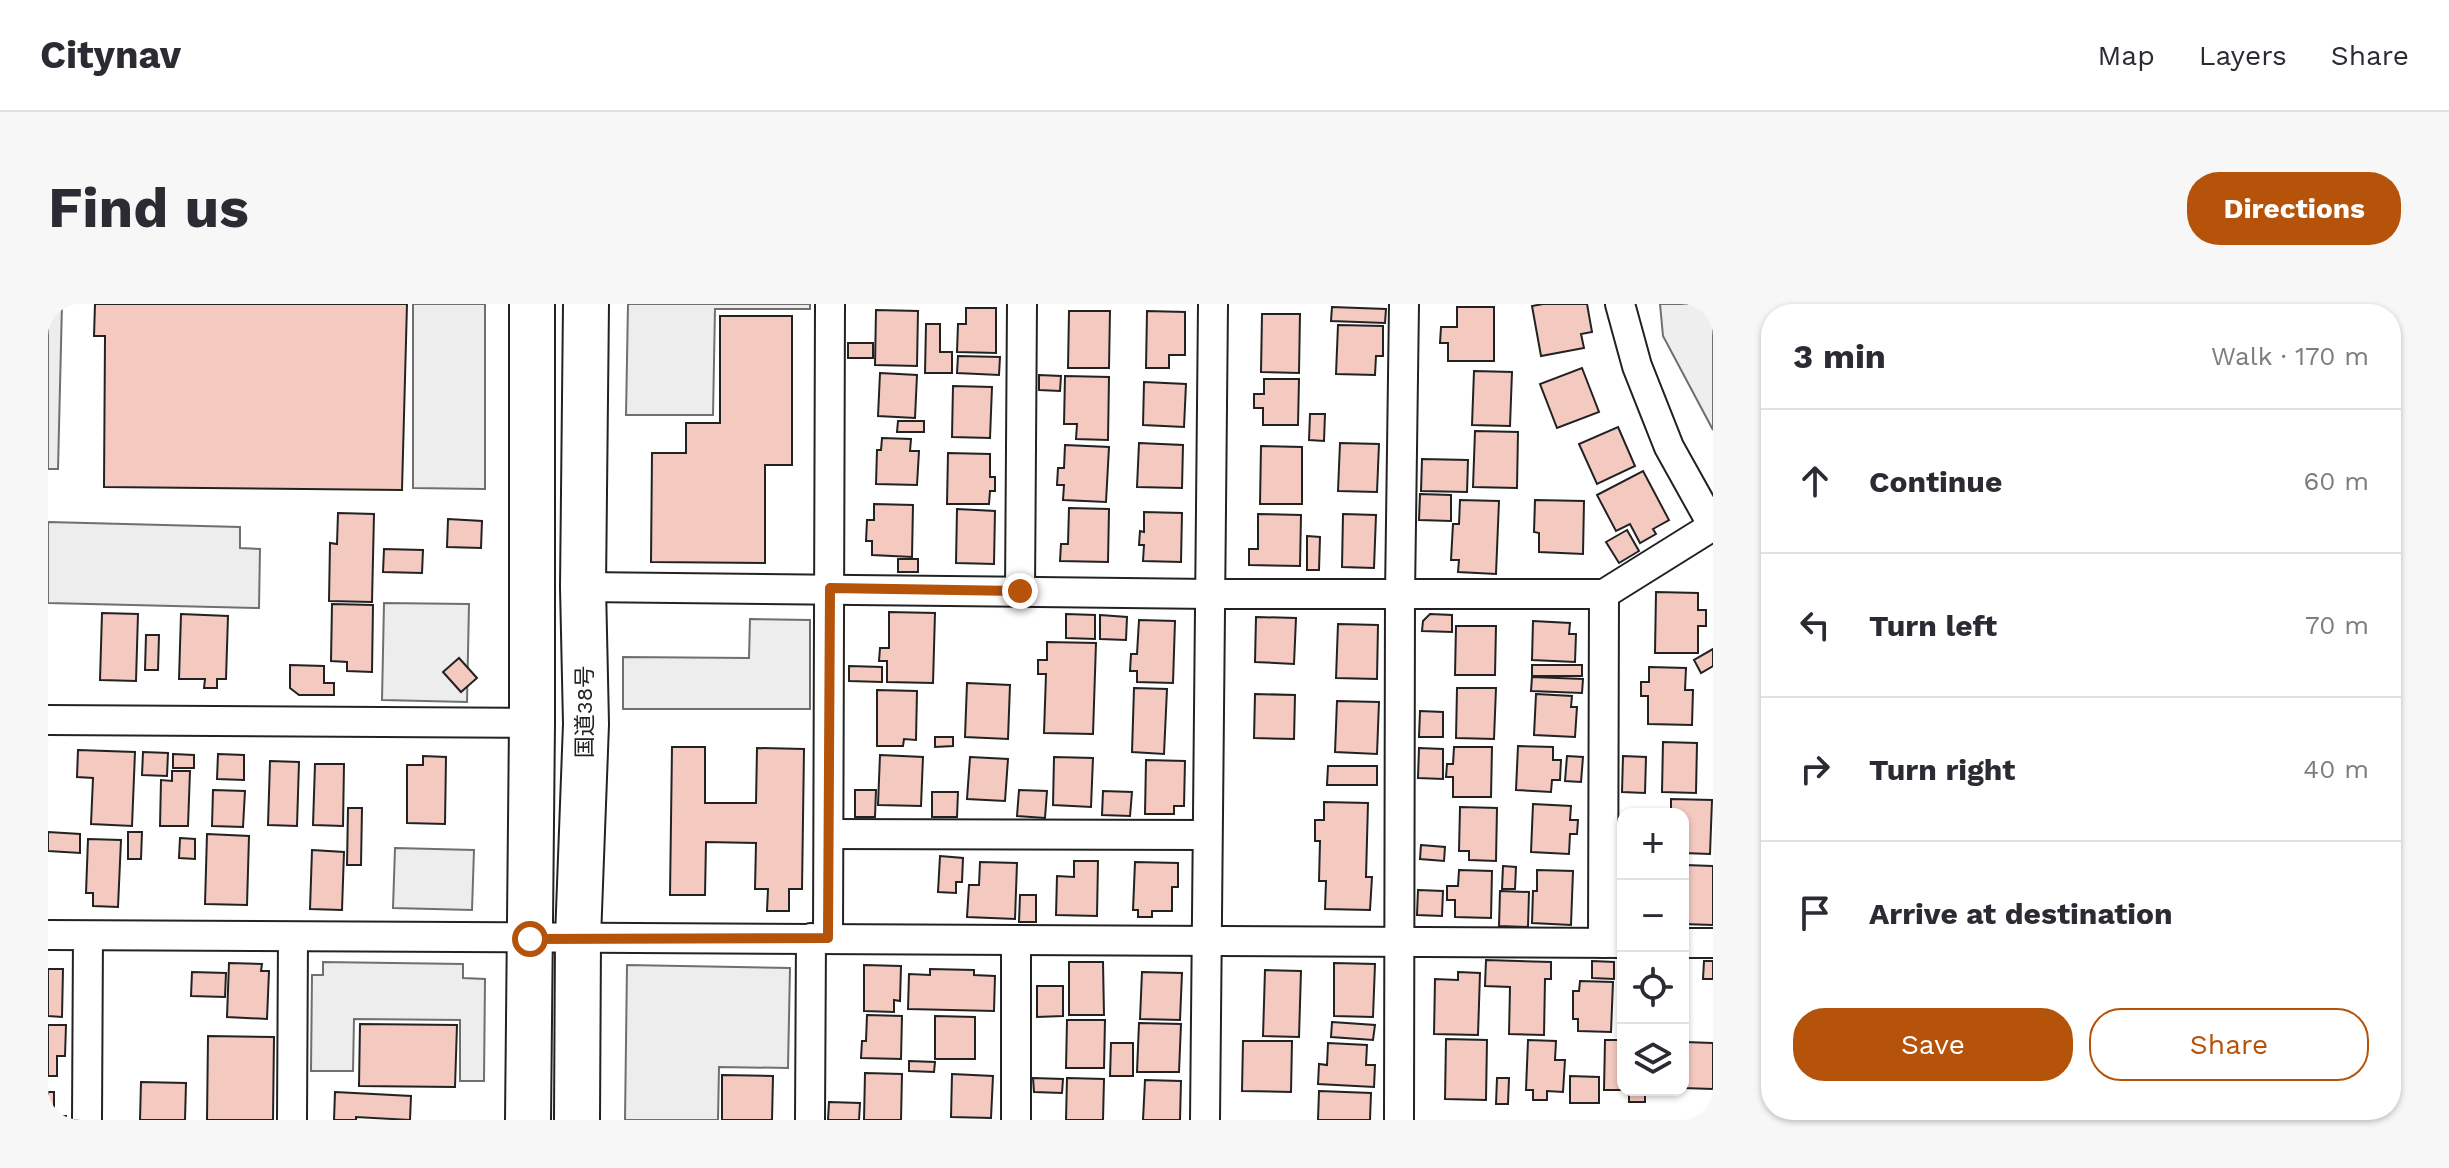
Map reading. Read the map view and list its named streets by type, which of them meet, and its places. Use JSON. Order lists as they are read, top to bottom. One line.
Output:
{"streets":{"highway":["国道38号"]},"page":{"header":"Citynav","nav":["Map","Layers","Share"],"buttons":["Directions",["Save","Share"]],"title":"Find us","heading":["3 min","Walk · 170 m"],"list":[["Continue","60 m"],["Turn left","70 m"],["Turn right","40 m"],"Arrive at destination"],"map_buttons":["+","−"]}}
